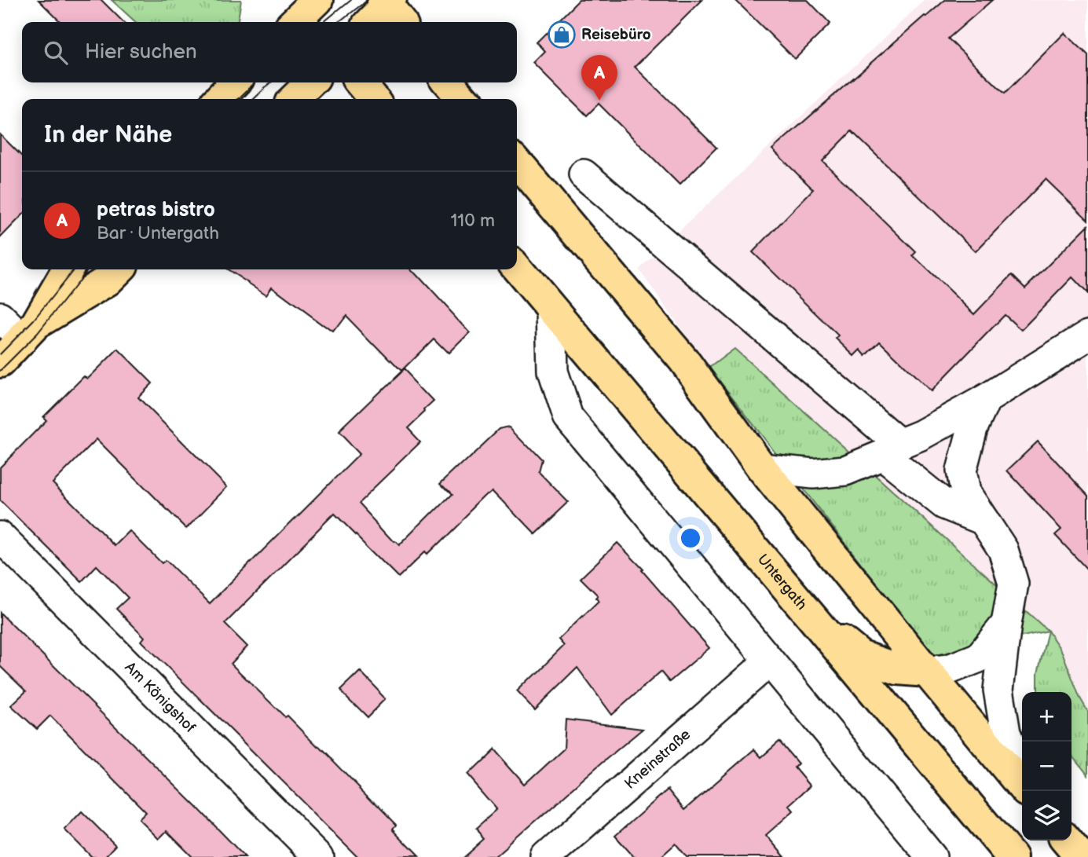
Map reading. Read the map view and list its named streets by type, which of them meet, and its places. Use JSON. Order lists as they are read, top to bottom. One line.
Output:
{"streets":{"main road":["Untergath"],"street":["Am Königshof","Kneinstraße"]},"places":{"shop":["Reisebüro"]},"page":{"search":"Hier suchen","pins":"A","heading":"In der Nähe","list":[{"mark":"A","name":"petras bistro","note":"Bar · Untergath","value":"110 m"}],"map_buttons":["+","−"]}}
